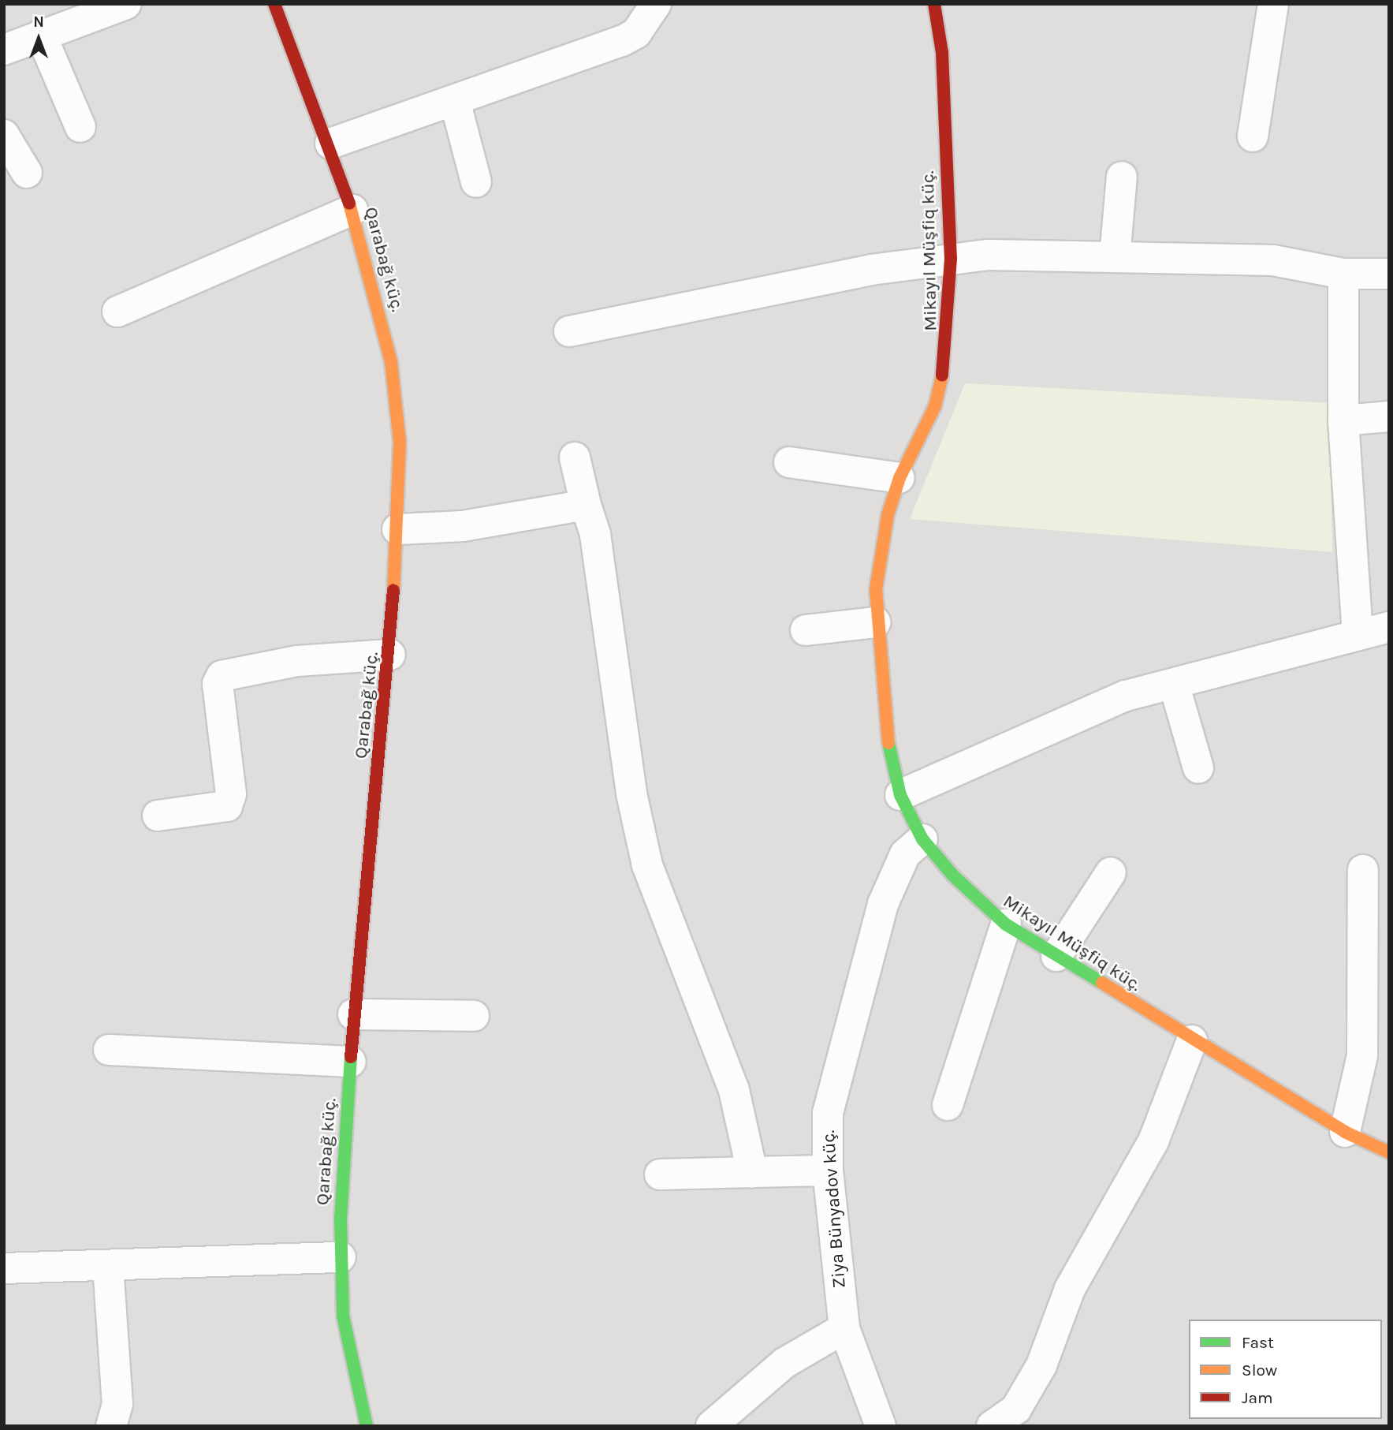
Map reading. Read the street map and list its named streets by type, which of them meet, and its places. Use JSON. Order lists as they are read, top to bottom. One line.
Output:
{"streets":{"street":["Mikayıl Müşfiq küç.","Qarabağ küç.","Ziya Bünyadov küç."]},"crossings":[["Mikayıl Müşfiq küç.","Ziya Bünyadov küç."]],"legend":["Fast","Slow","Jam"],"north":"top"}
